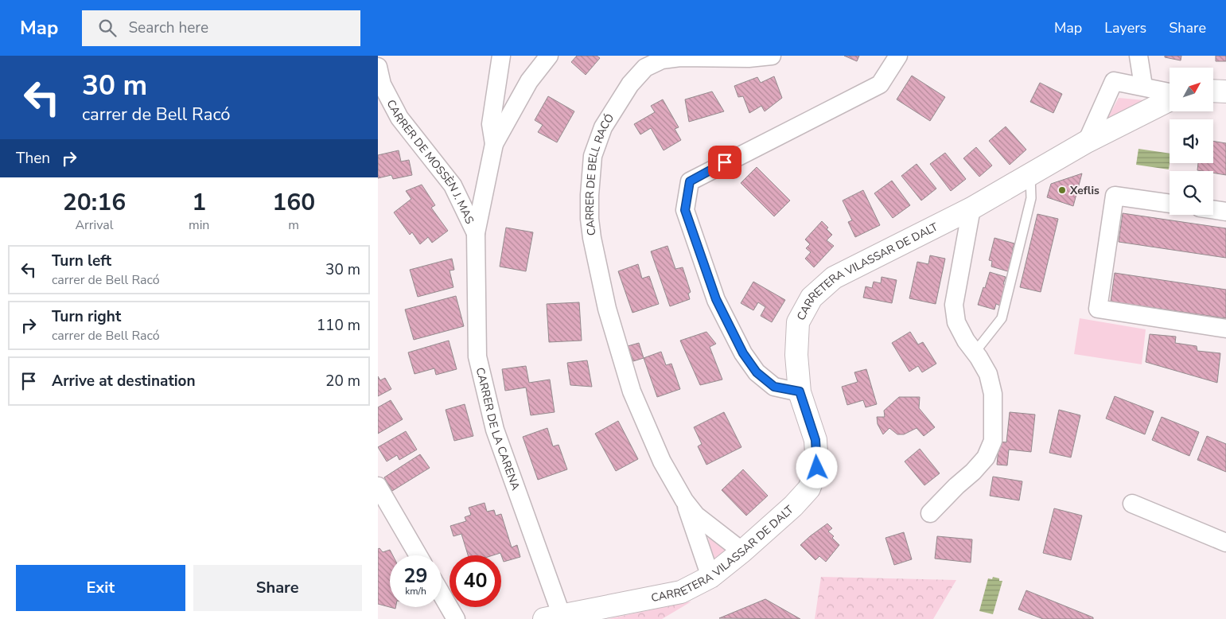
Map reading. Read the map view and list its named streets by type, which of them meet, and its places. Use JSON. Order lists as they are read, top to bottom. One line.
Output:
{"streets":{"street":["CARRER DE MOSSÈN J. MAS","CARRER DE BELL RACÓ","CARRETERA VILASSAR DE DALT","CARRER DE LA CARENA"]},"crossings":[["CARRER DE MOSSÈN J. MAS","CARRER DE LA CARENA"],["CARRER DE BELL RACÓ","CARRETERA VILASSAR DE DALT"],["CARRETERA VILASSAR DE DALT","CARRER DE LA CARENA"]],"places":["Xeflis"],"north":"top right","page":{"header":"Map","search":"Search here","nav":["Map","Layers","Share"],"turn":["30 m","carrer de Bell Racó"],"then":"Then","eta":["20:16","Arrival","1","min","160","m"],"list":[{"name":"Turn left","note":"carrer de Bell Racó","value":"30 m"},{"name":"Turn right","note":"carrer de Bell Racó","value":"110 m"},{"name":"Arrive at destination","value":"20 m"}],"speed":"29 km/h","limit":"40","buttons":["Exit","Share"]}}
